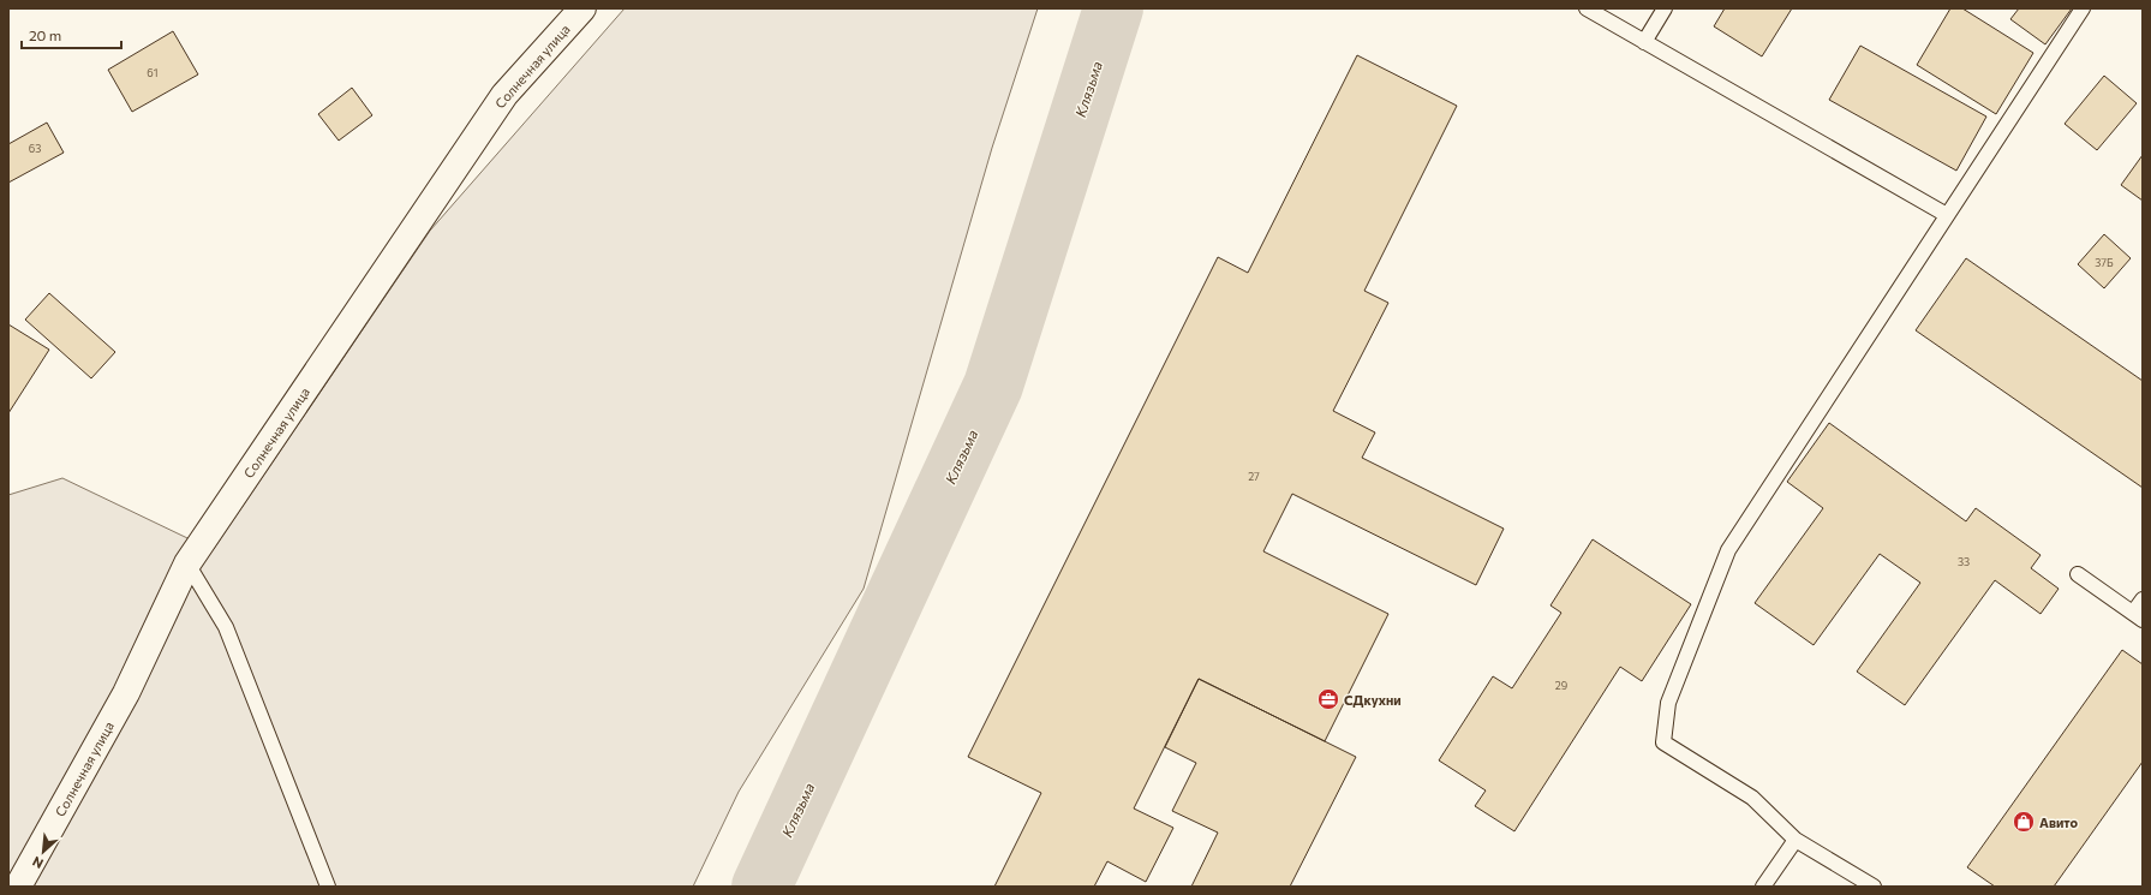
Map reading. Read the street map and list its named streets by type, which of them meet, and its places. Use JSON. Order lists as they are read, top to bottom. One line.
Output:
{"streets":{"street":["Солнечная улица"]},"water":["Клязьма"],"places":{"office":["СДкухни"],"shop":["Авито"]},"house_numbers":["61","63","37Б","27","33","29"],"scale_bar":"20 m","north":"bottom left"}
